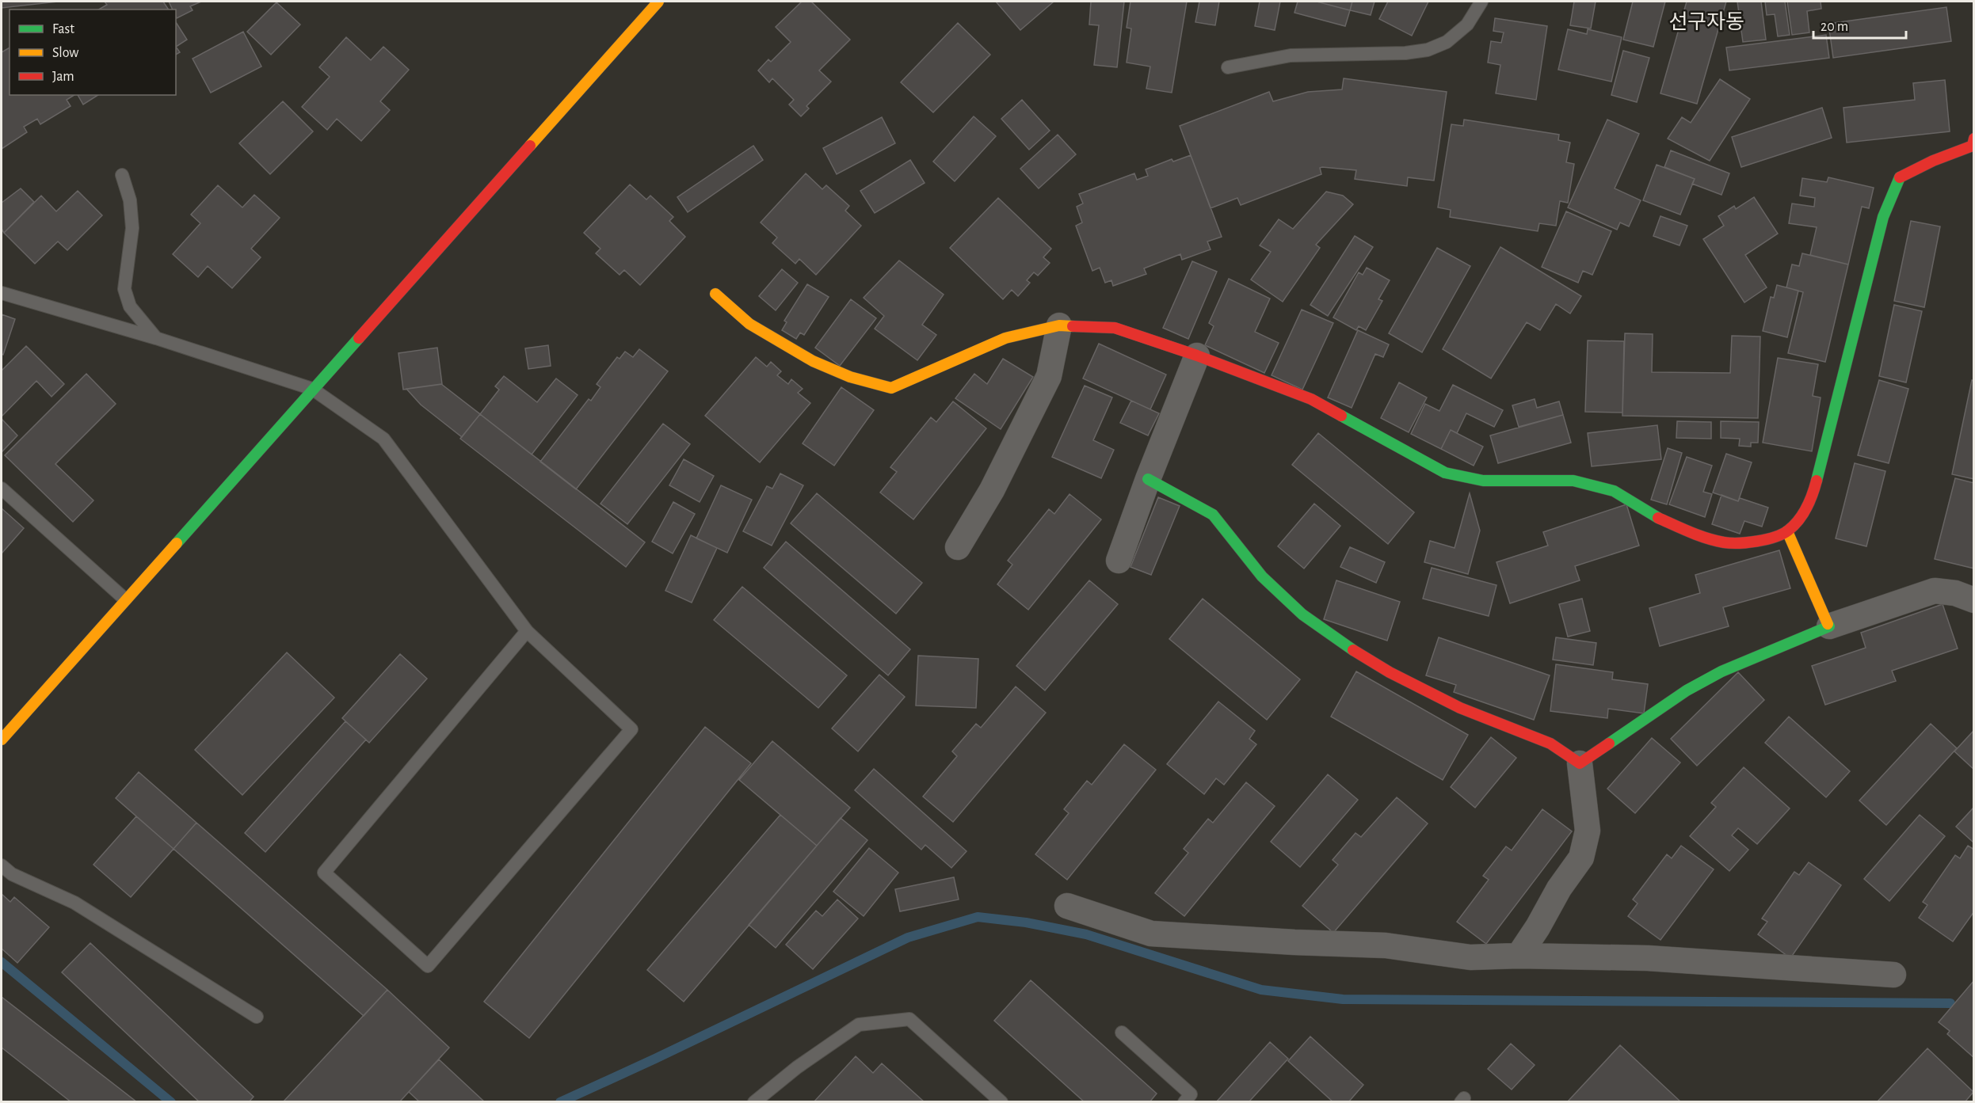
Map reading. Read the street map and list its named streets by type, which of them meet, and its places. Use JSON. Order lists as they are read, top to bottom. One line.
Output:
{"districts":["선구자동"],"legend":["Fast","Slow","Jam"],"scale_bar":"20 m"}
